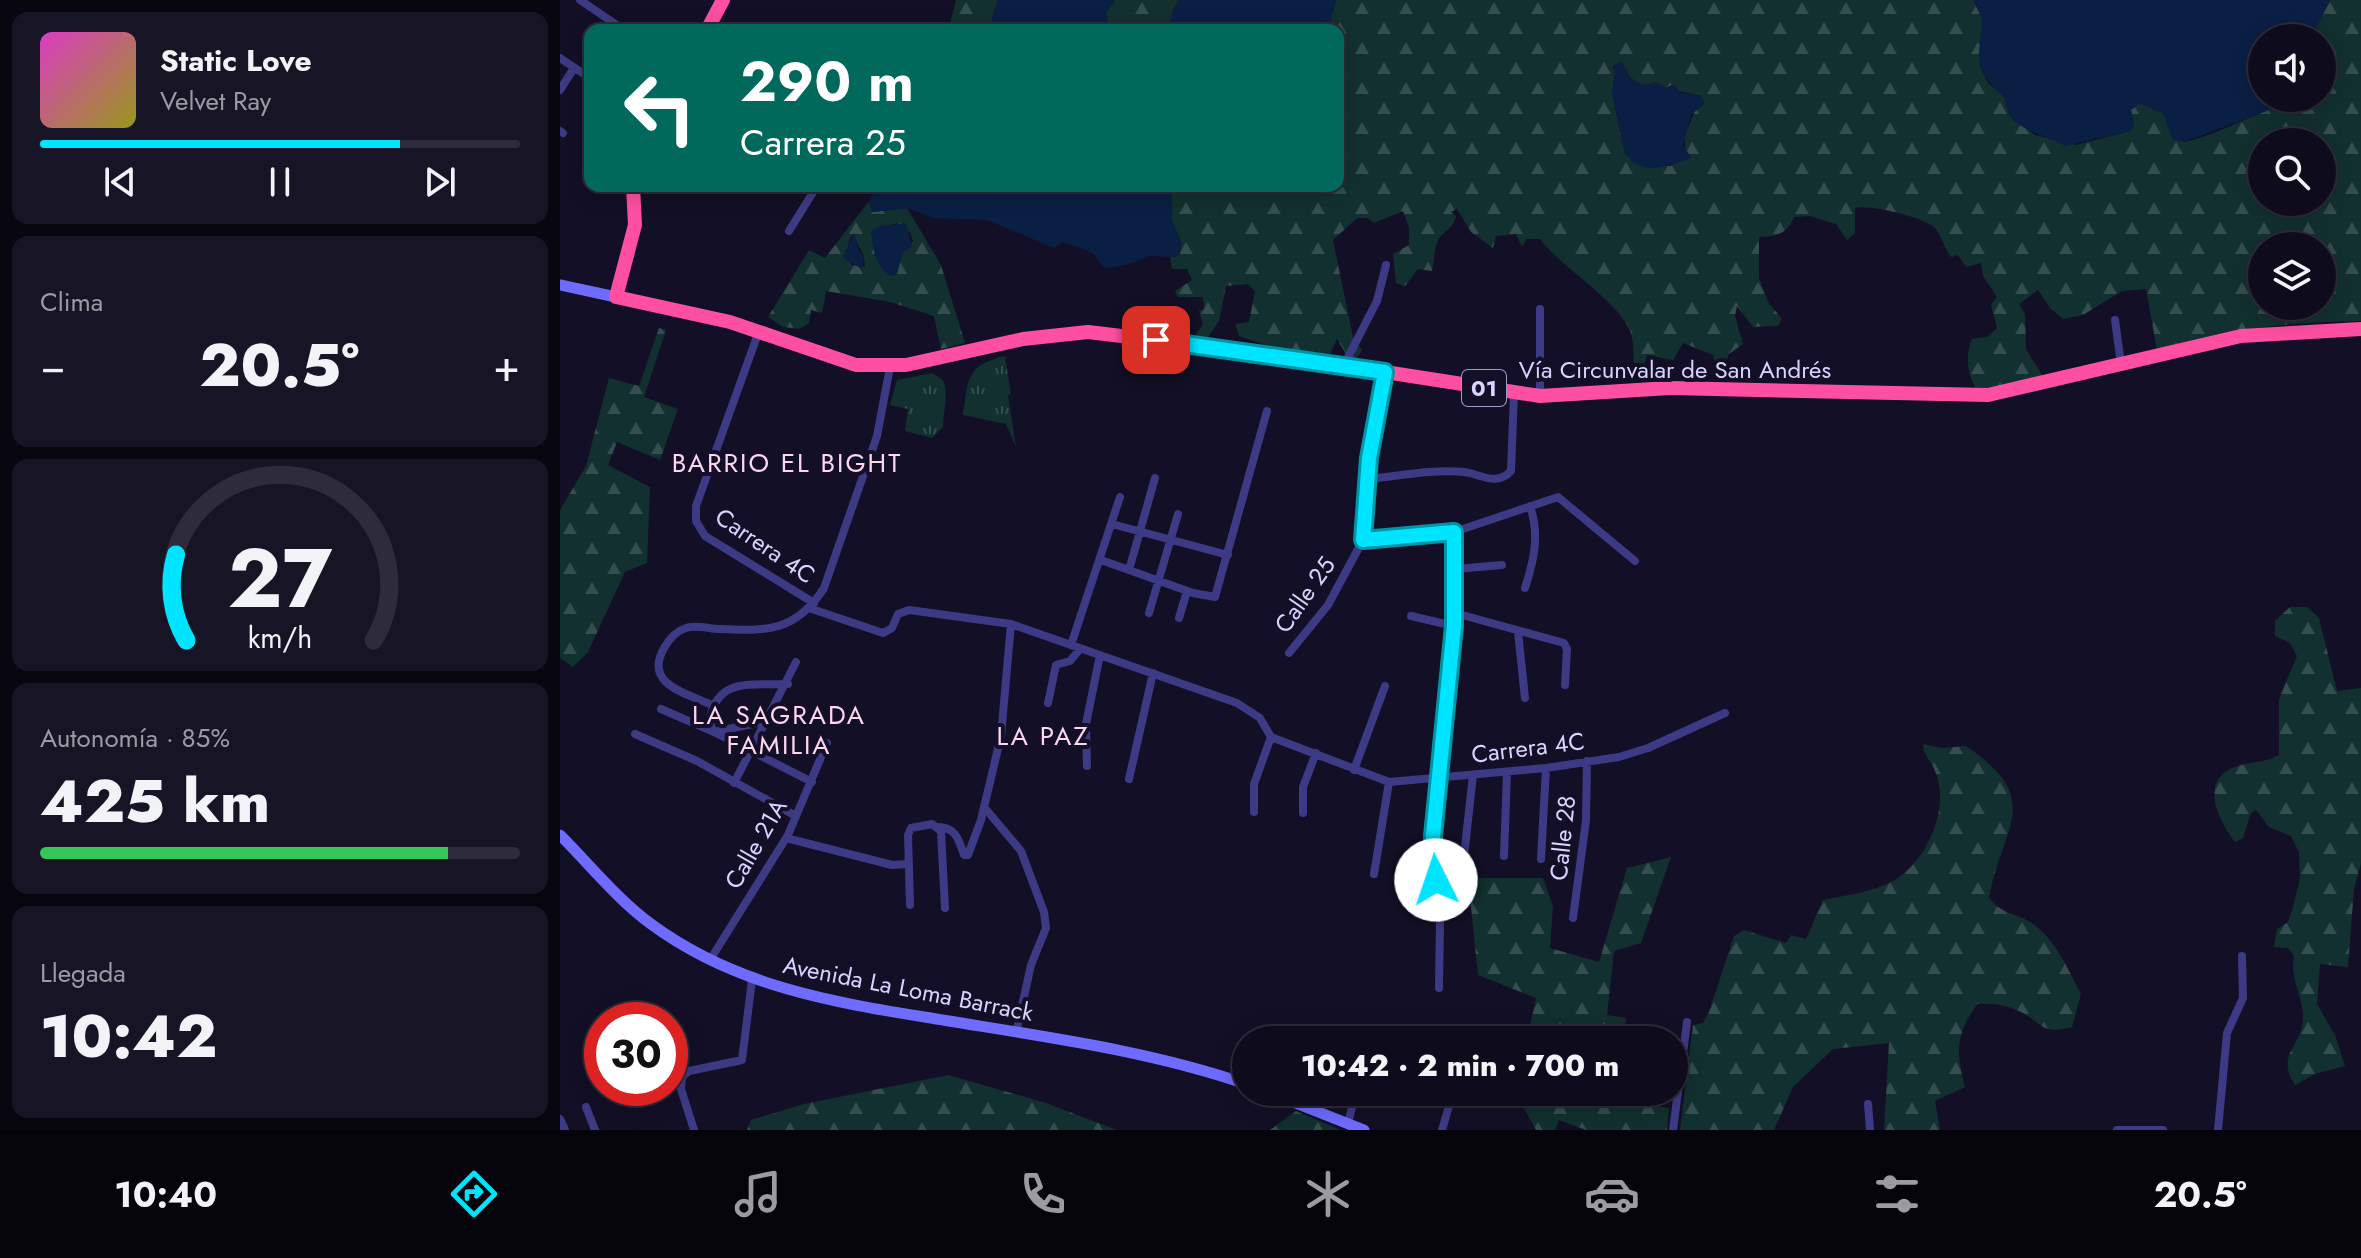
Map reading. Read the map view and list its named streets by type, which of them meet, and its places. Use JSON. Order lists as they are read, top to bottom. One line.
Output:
{"streets":{"highway":["Vía Circunvalar de San Andrés","01"],"main road":["Avenida La Loma Barrack"],"street":["Carrera 4C","Calle 25","Calle 28","Calle 21A"]},"crossings":[["Vía Circunvalar de San Andrés","Carrera 4C"],["Vía Circunvalar de San Andrés","Calle 25"],["Carrera 4C","Calle 28"],["Calle 21A","Avenida La Loma Barrack"]],"districts":["BARRIO EL BIGHT","LA SAGRADA FAMILIA","LA PAZ"],"page":{"turn":["290 m","Carrera 25"],"song":["Static Love","Velvet Ray"],"tile":["Clima",["Autonomía · 85%","425 km"],["Llegada","10:42"]],"heat":["−","20.5°","+"],"limit":"30","trip":"10:42 · 2 min · 700 m","tabs":["10:40","20.5°"],"gauge":["27","km/h"]}}
